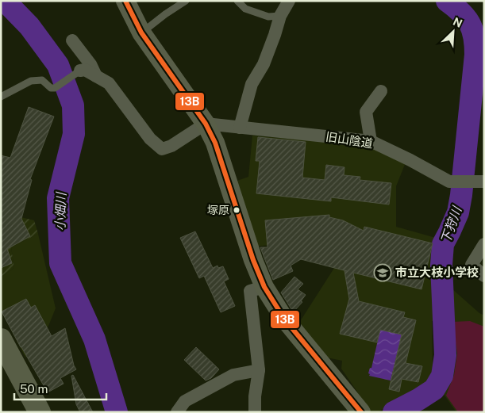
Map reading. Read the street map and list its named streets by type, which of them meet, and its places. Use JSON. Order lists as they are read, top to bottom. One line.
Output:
{"streets":{"street":["旧山陰道"]},"water":["小畑川","下狩川"],"places":{"other":["塚原"],"school or university":["市立大枝小学校"]},"lines":["transit line 13B"],"scale_bar":"50 m","north":"top right"}
